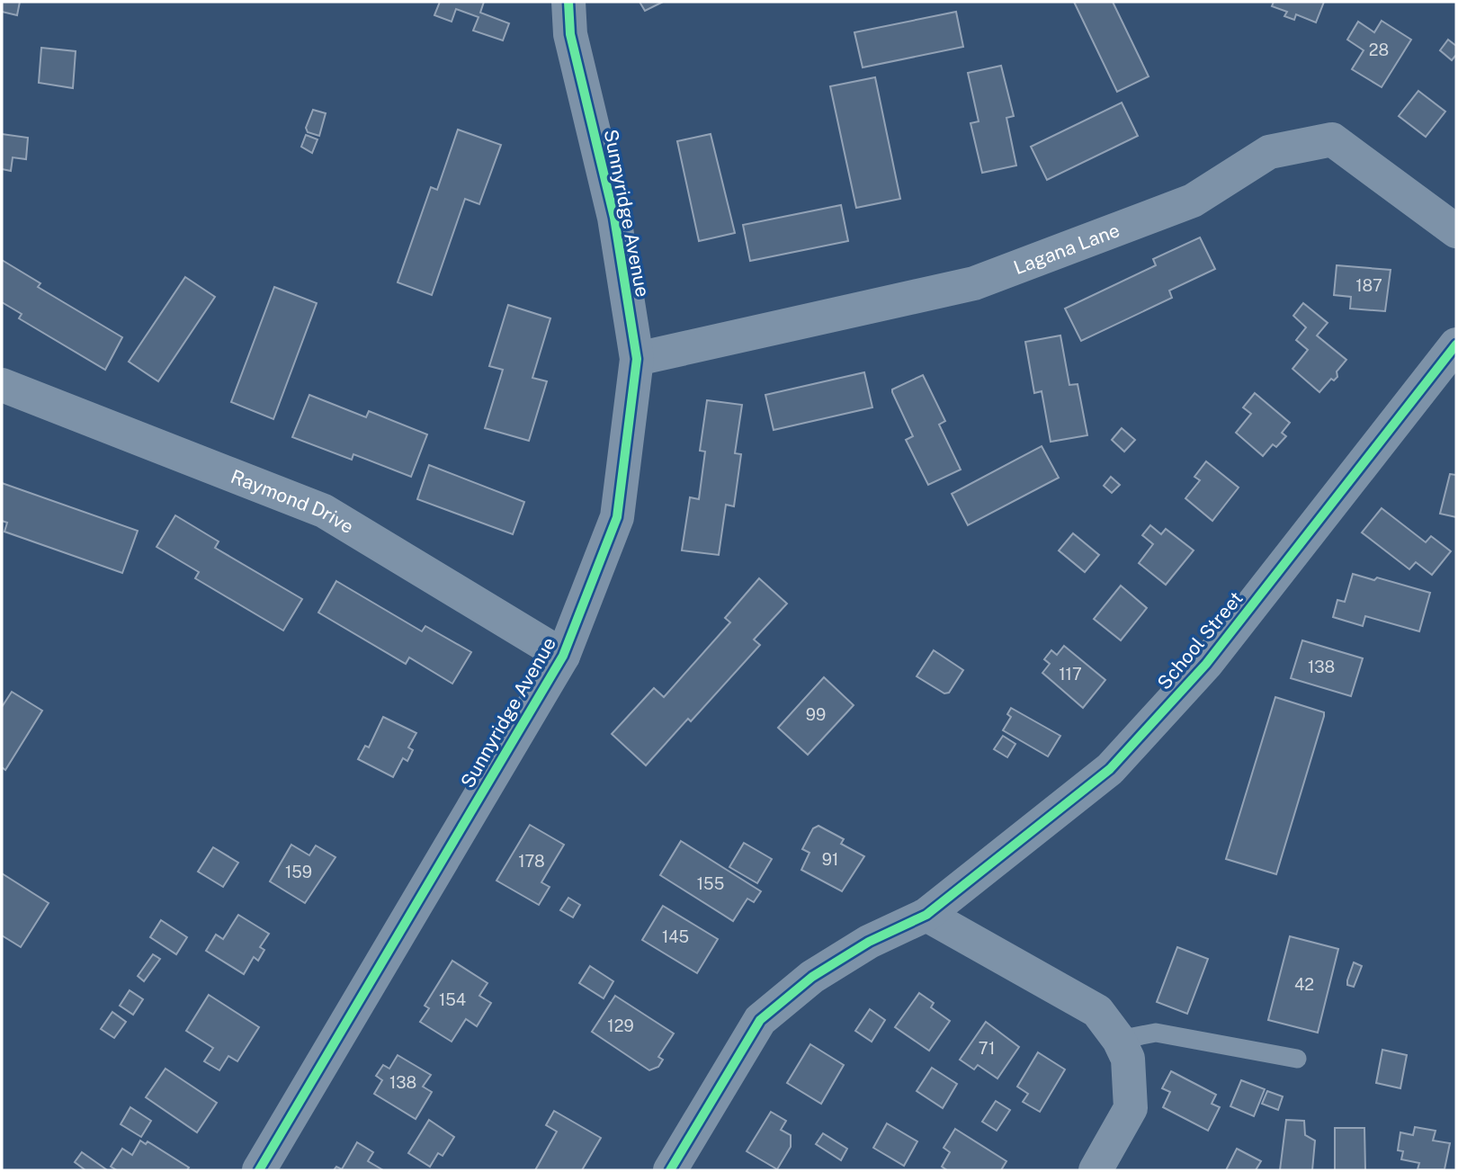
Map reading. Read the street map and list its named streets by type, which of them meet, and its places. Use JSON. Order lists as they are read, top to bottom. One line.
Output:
{"streets":{"street":["Sunnyridge Avenue","Lagana Lane","Raymond Drive","School Street"]},"crossings":[["Sunnyridge Avenue","Lagana Lane"],["Sunnyridge Avenue","Raymond Drive"]],"house_numbers":["28","187","138","117","99","91","178","159","155","145","42","154","129","71","138"]}
